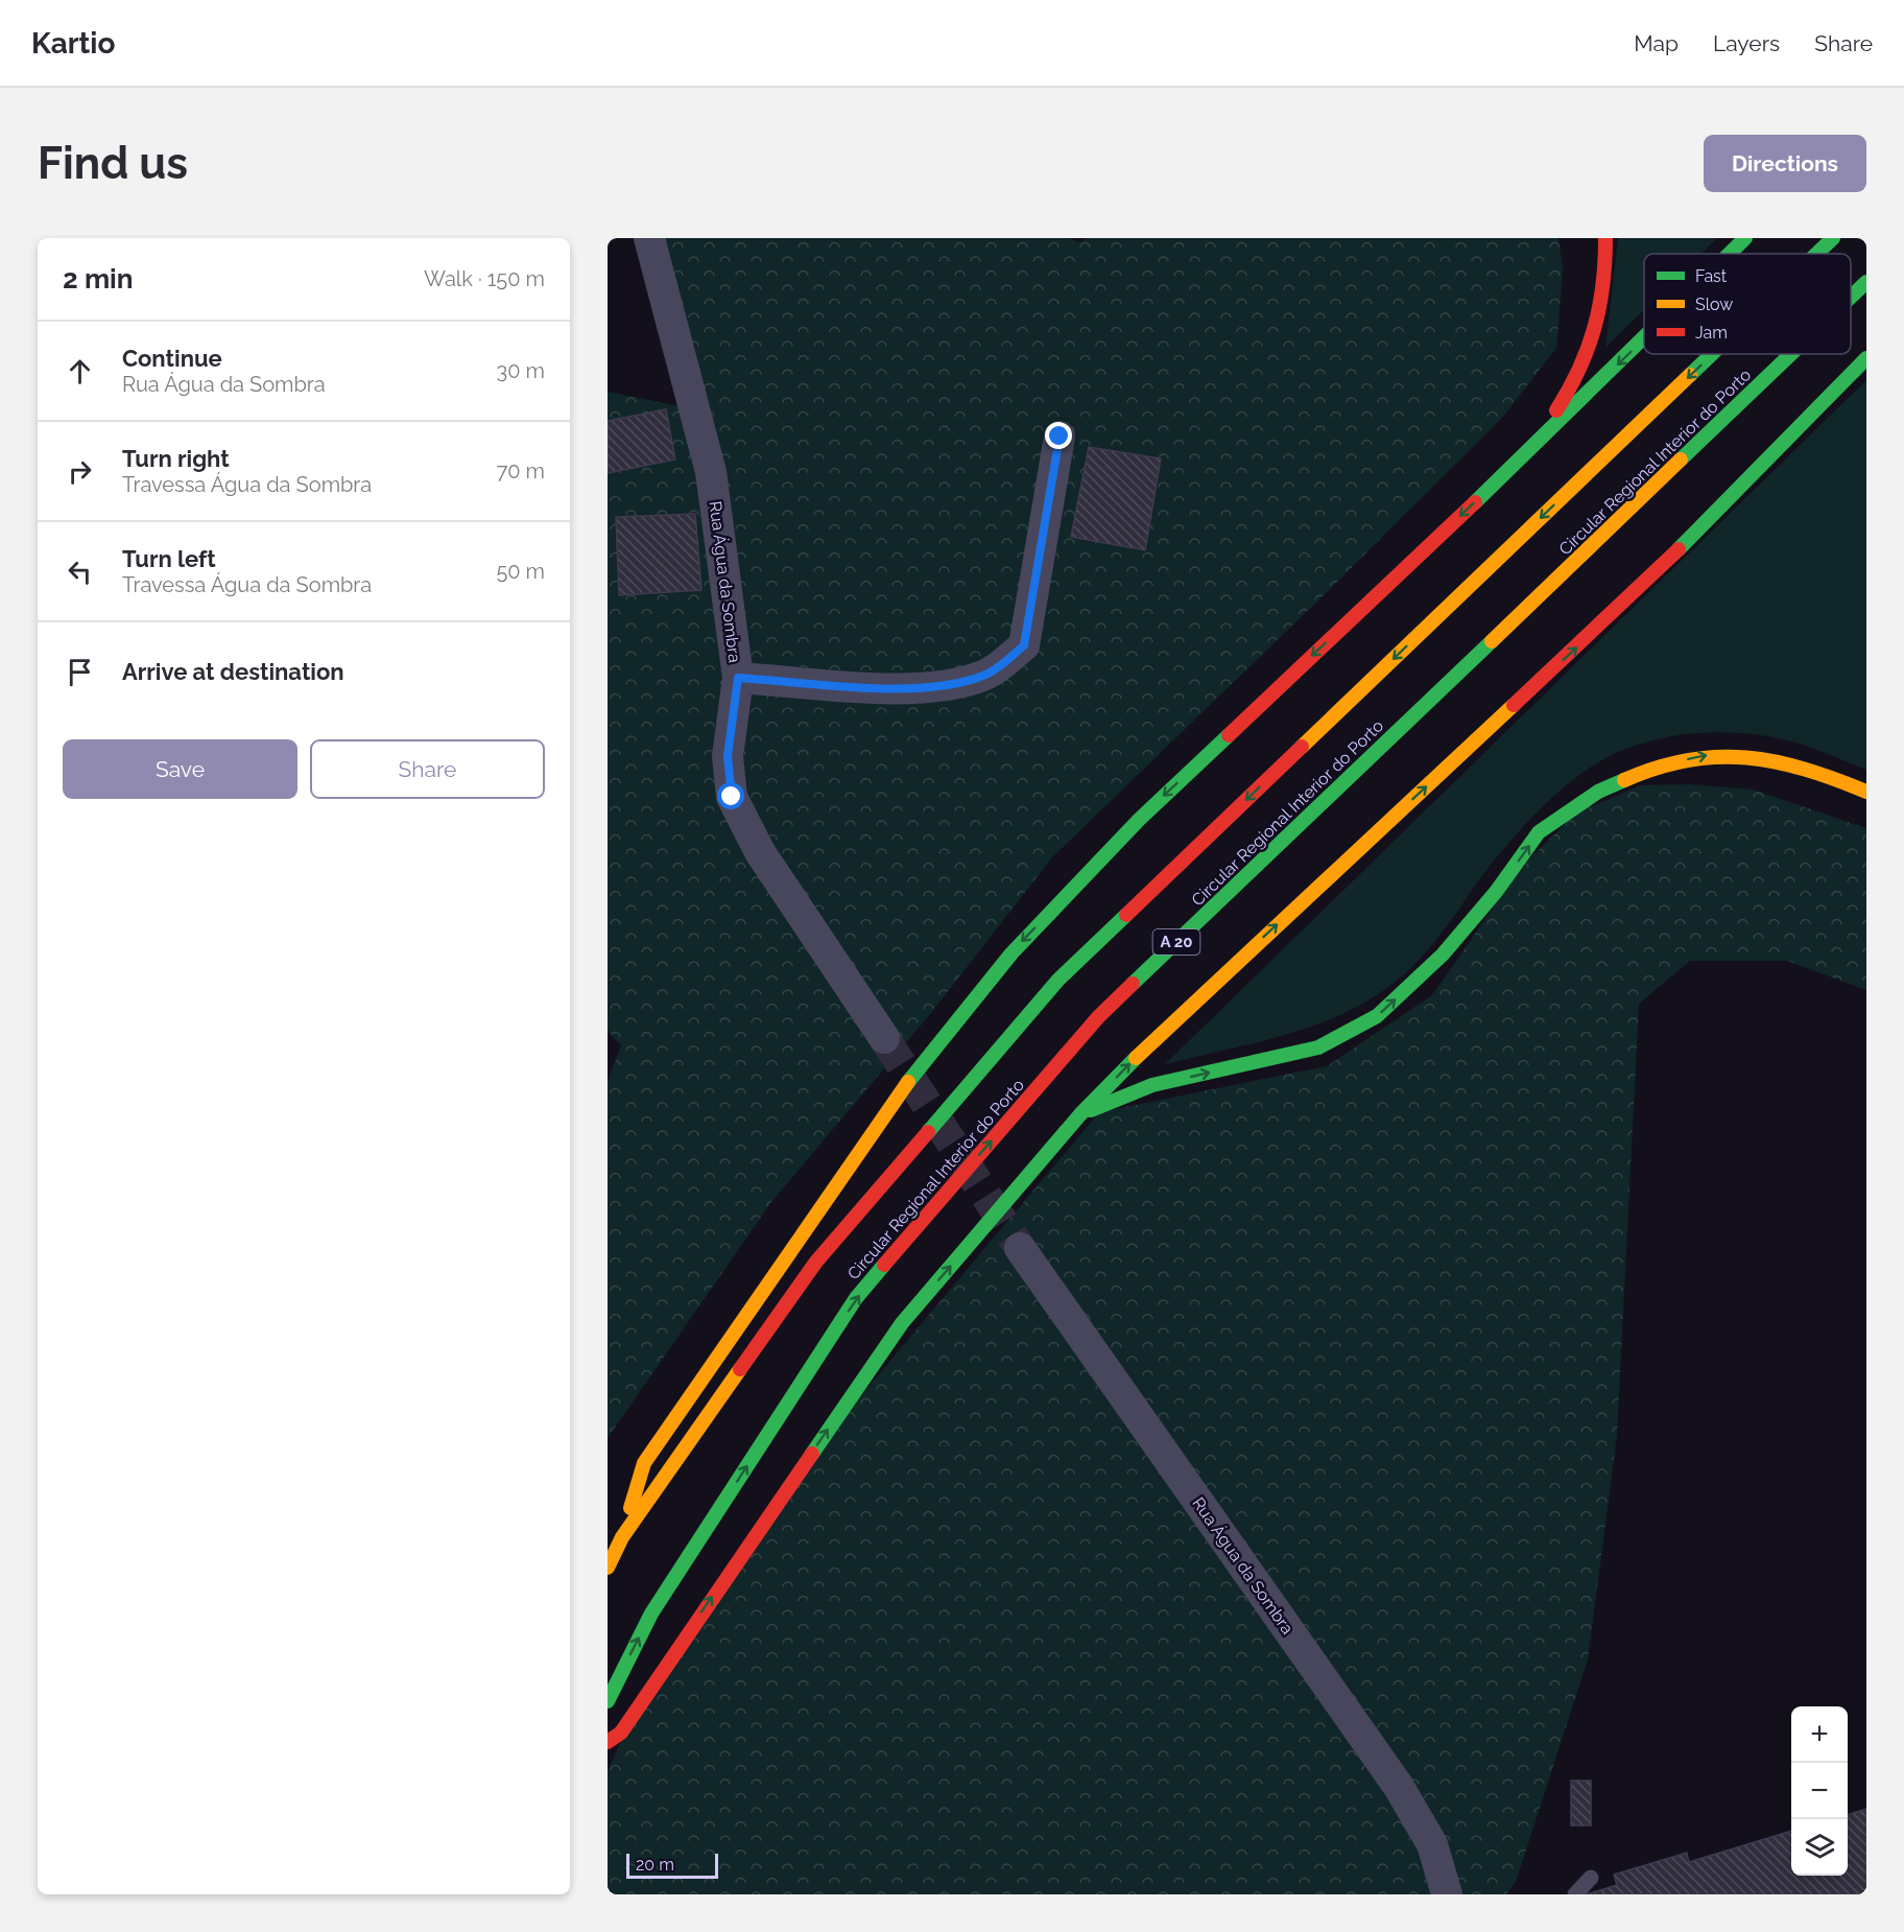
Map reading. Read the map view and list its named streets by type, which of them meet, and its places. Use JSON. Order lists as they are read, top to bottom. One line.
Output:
{"streets":{"highway":["Circular Regional Interior do Porto","A 20"],"street":["Rua Água da Sombra"]},"legend":["Fast","Slow","Jam"],"scale_bar":"20 m","page":{"header":"Kartio","nav":["Map","Layers","Share"],"buttons":["Directions",["Save","Share"]],"title":"Find us","heading":["2 min","Walk · 150 m"],"list":[["Continue","Rua Água da Sombra","30 m"],["Turn right","Travessa Água da Sombra","70 m"],["Turn left","Travessa Água da Sombra","50 m"],"Arrive at destination"],"map_buttons":["+","−"],"scale":"20 m"}}
